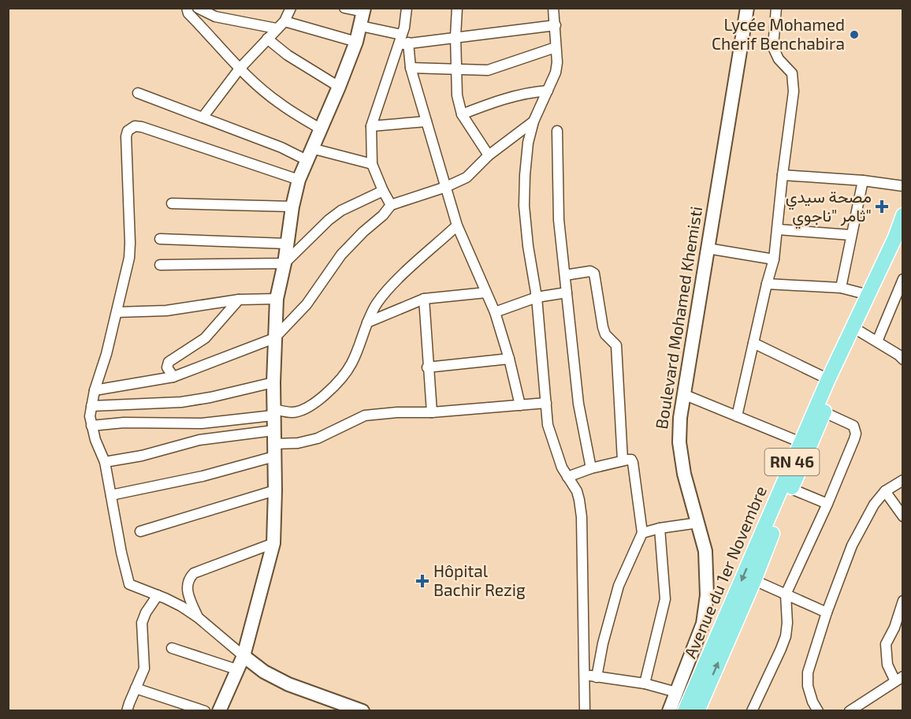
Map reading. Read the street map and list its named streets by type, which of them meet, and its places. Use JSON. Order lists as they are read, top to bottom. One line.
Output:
{"streets":{"main road":["Boulevard Mohamed Khemisti","RN 46","Avenue du 1er Novembre"]},"places":{"other":["Lycée Mohamed Cherif Benchabira"],"health":["مصحة سيدي ثامر \"ناجوي\"","Hôpital Bachir Rezig"]}}
